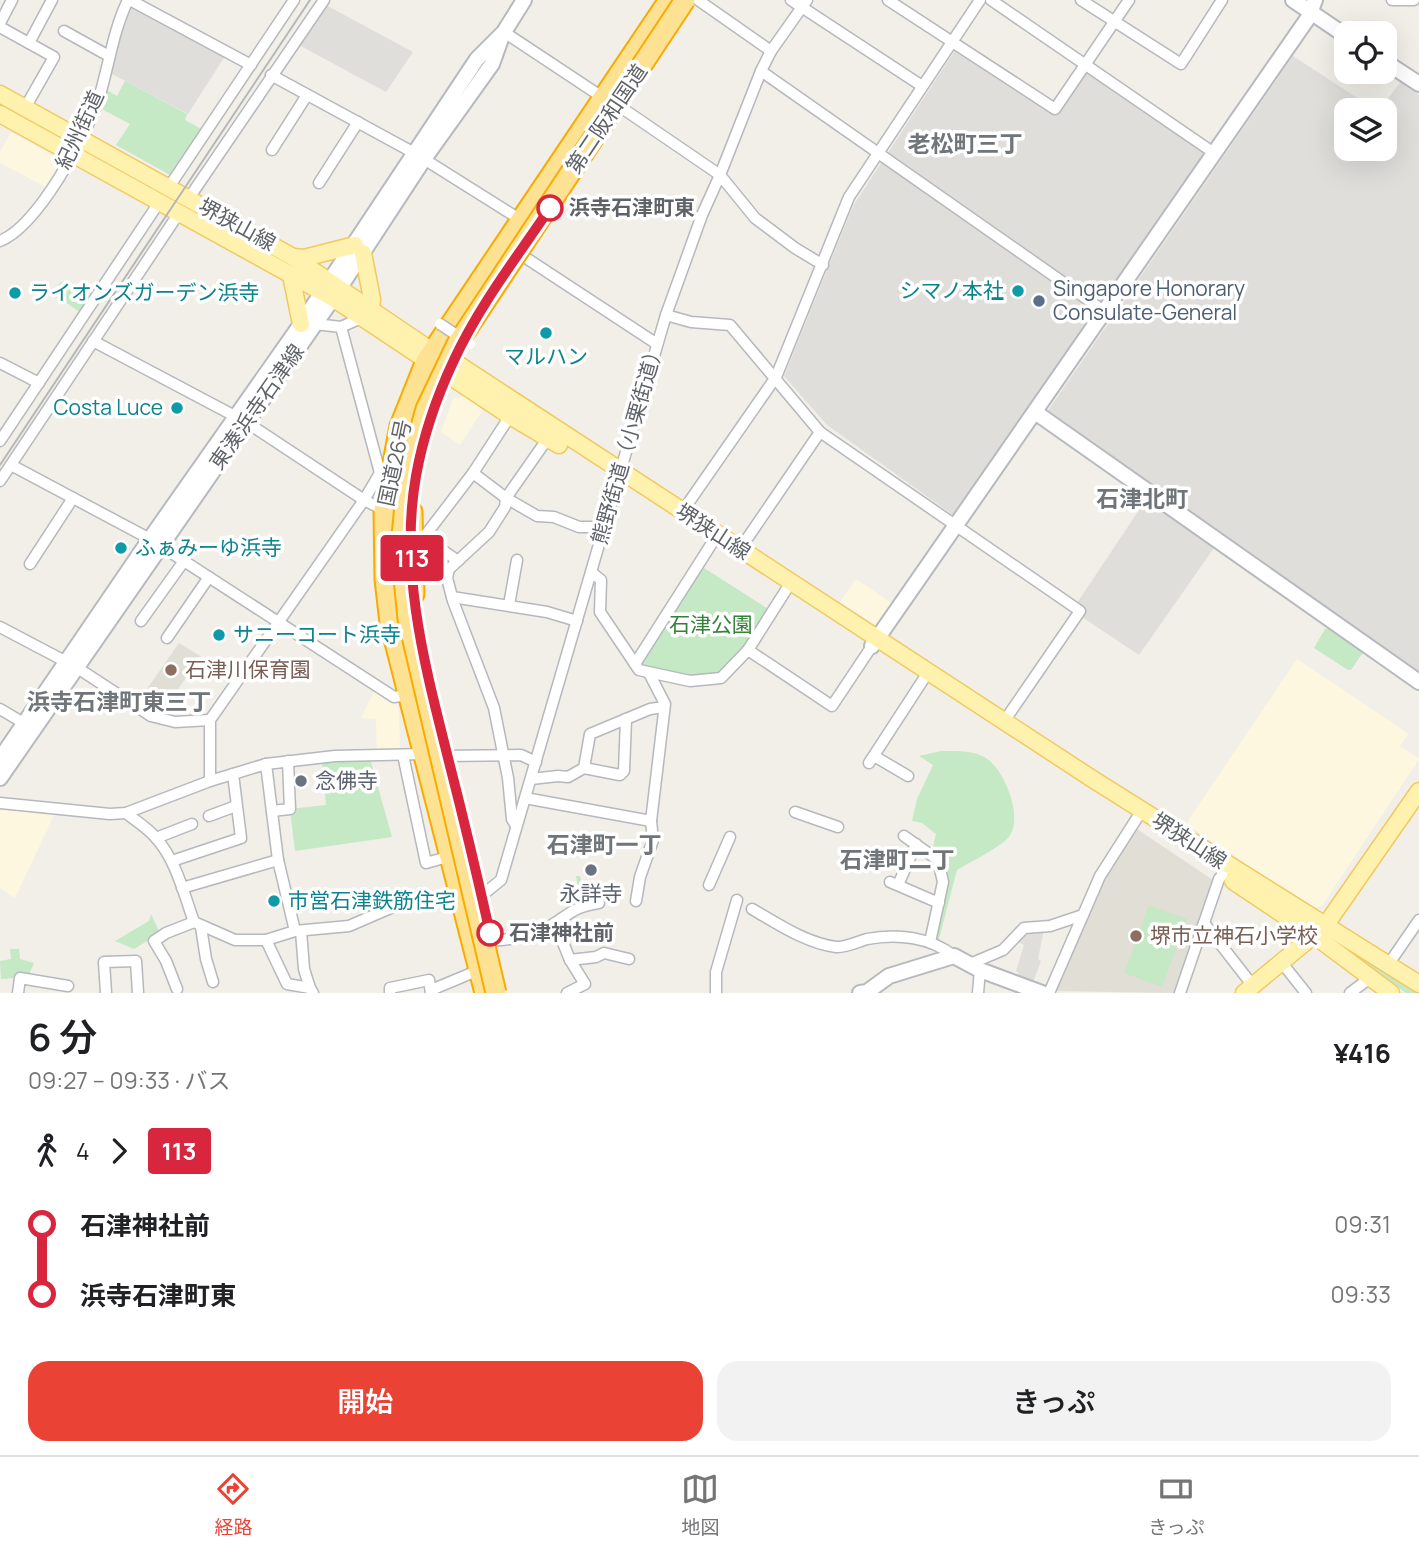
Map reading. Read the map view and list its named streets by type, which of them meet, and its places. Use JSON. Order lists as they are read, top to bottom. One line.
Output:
{"streets":{"highway":["第二阪和国道","国道26号"],"main road":["堺狭山線"],"street":["紀州街道","東湊浜寺石津線","熊野街道（小栗街道）"]},"crossings":[["第二阪和国道","国道26号"],["紀州街道","堺狭山線"],["堺狭山線","東湊浜寺石津線"],["堺狭山線","熊野街道（小栗街道）"],["堺狭山線","国道26号"],["熊野街道（小栗街道）","国道26号"]],"districts":["老松町三丁","石津北町","浜寺石津町東三丁","石津町一丁","石津町二丁"],"parks":["石津公園"],"places":["浜寺石津町東","シマノ本社","ライオンズガーデン浜寺","Singapore Honorary Consulate-General","マルハン","Costa Luce","ふぁみーゆ浜寺","サニーコート浜寺","石津川保育園","念佛寺","永詳寺","市営石津鉄筋住宅","石津神社前","堺市立神石小学校"],"lines":["bus line 113"],"page":{"on_map":"113","heading":["6 分","09:27 – 09:33 · バス","¥416"],"legs":["4","113"],"list":[{"name":"石津神社前","value":"09:31"},{"name":"浜寺石津町東","value":"09:33"}],"buttons":["開始","きっぷ"],"tabs":["経路","地図","きっぷ"]}}
